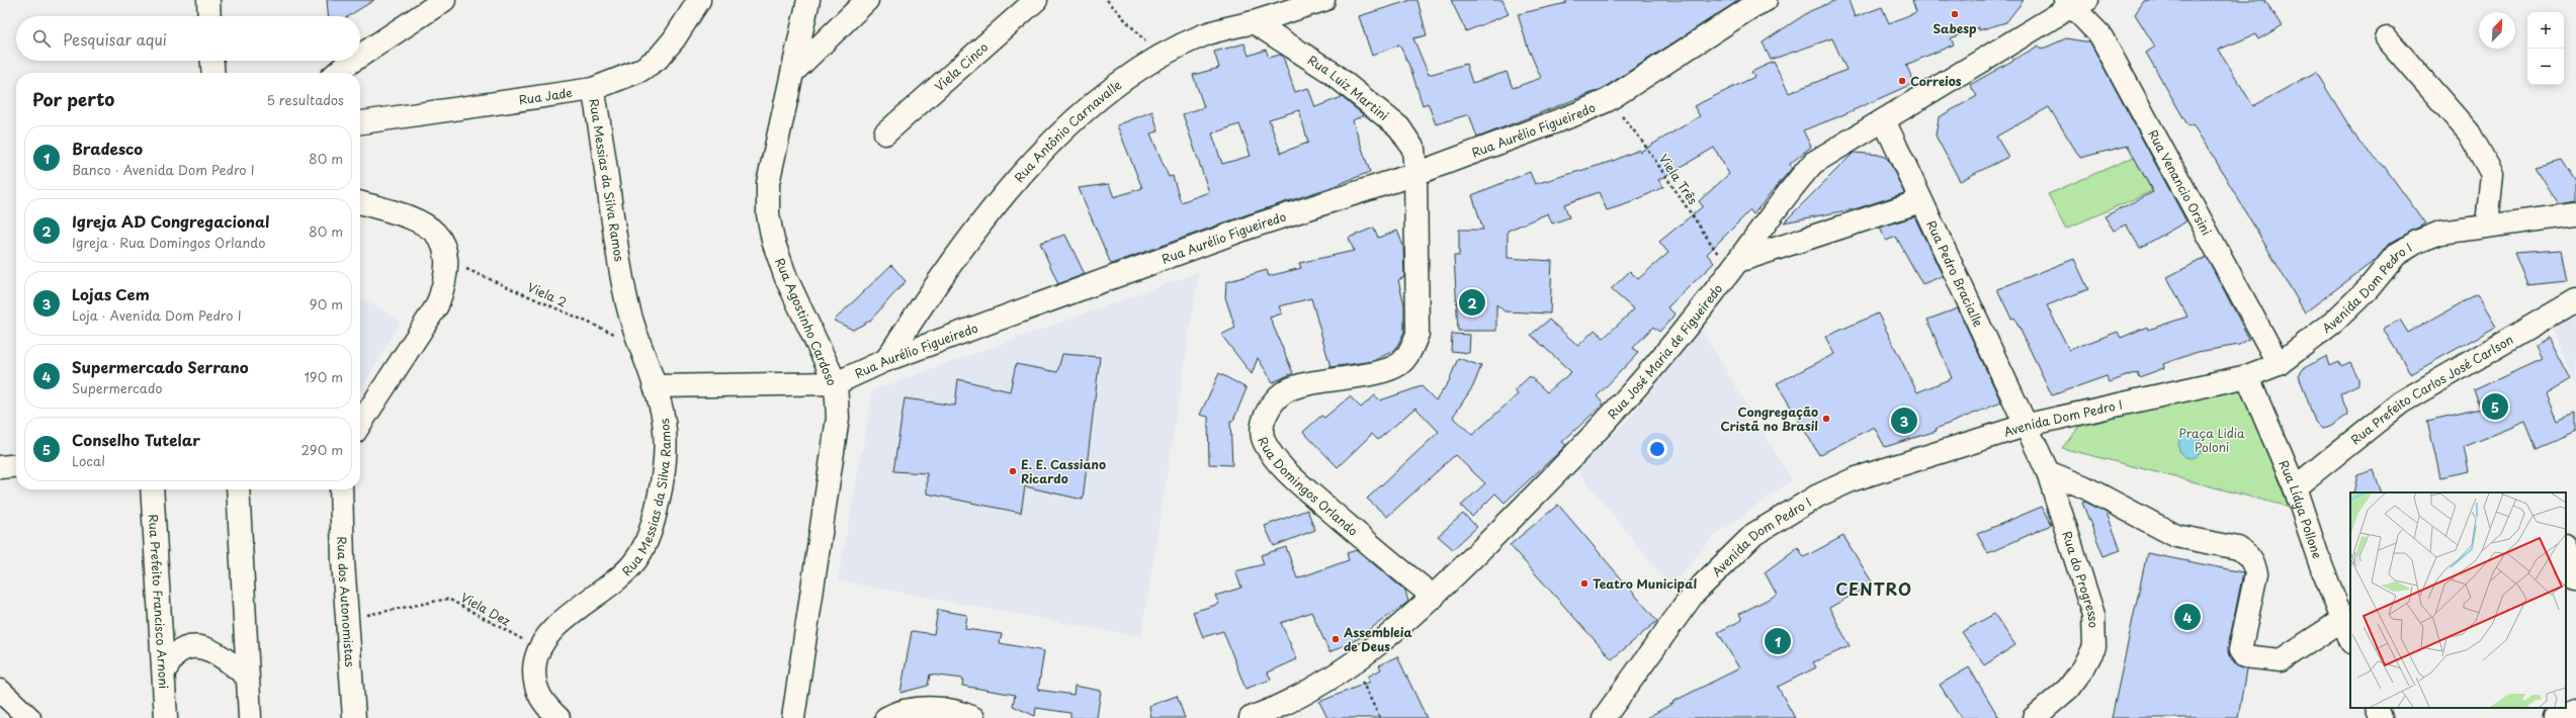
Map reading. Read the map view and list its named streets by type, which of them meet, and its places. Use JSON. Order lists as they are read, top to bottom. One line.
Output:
{"streets":{"street":["Viela Cinco","Rua Luiz Martini","Rua Jade","Rua Aurélio Figueiredo","Rua Antônio Carnavalle","Rua Messias da Silva Ramos","Rua Venancio Orsini","Rua Pedro Bracialle","Avenida Dom Pedro I","Rua Agostinho Cardoso","Rua José Maria de Figueiredo","Rua Prefeito Carlos José Carlson","Rua Domingos Orlando","Rua Lídya Pollone","Rua do Progresso","Rua Prefeito Francisco Arnoni","Rua dos Autonomistas"],"path":["Viela Três","Viela 2","Viela Dez"]},"crossings":[["Rua Luiz Martini","Rua Aurélio Figueiredo"],["Rua Luiz Martini","Rua Antônio Carnavalle"],["Rua Luiz Martini","Rua Domingos Orlando"],["Rua Jade","Rua Messias da Silva Ramos"],["Rua Aurélio Figueiredo","Rua Antônio Carnavalle"],["Rua Aurélio Figueiredo","Viela Três"],["Rua Aurélio Figueiredo","Rua Messias da Silva Ramos"],["Rua Aurélio Figueiredo","Rua Agostinho Cardoso"],["Rua Aurélio Figueiredo","Rua Domingos Orlando"],["Viela Três","Rua José Maria de Figueiredo"],["Rua Messias da Silva Ramos","Viela 2"],["Rua Messias da Silva Ramos","Viela Dez"],["Rua Venancio Orsini","Avenida Dom Pedro I"],["Rua Venancio Orsini","Rua José Maria de Figueiredo"],["Rua Pedro Bracialle","Avenida Dom Pedro I"],["Rua Pedro Bracialle","Rua José Maria de Figueiredo"],["Rua Pedro Bracialle","Rua do Progresso"],["Avenida Dom Pedro I","Rua Lídya Pollone"],["Avenida Dom Pedro I","Rua do Progresso"],["Rua José Maria de Figueiredo","Rua Domingos Orlando"],["Rua Prefeito Carlos José Carlson","Rua Lídya Pollone"],["Rua dos Autonomistas","Viela Dez"]],"districts":["CENTRO"],"parks":["Praça Lidia Poloni"],"places":["Sabesp","Correios","Congregação Cristã no Brasil","E. E. Cassiano Ricardo","Teatro Municipal","Assembleia de Deus"],"north":"top right","page":{"map_buttons":["+","−"],"search":"Pesquisar aqui","heading":["Por perto","5 resultados"],"list":[{"mark":"1","name":"Bradesco","note":"Banco · Avenida Dom Pedro I","value":"80 m"},{"mark":"2","name":"Igreja AD Congregacional","note":"Igreja · Rua Domingos Orlando","value":"80 m"},{"mark":"3","name":"Lojas Cem","note":"Loja · Avenida Dom Pedro I","value":"90 m"},{"mark":"4","name":"Supermercado Serrano","note":"Supermercado","value":"190 m"},{"mark":"5","name":"Conselho Tutelar","note":"Local","value":"290 m"}],"pins":["2","5","3","4","1"]}}
